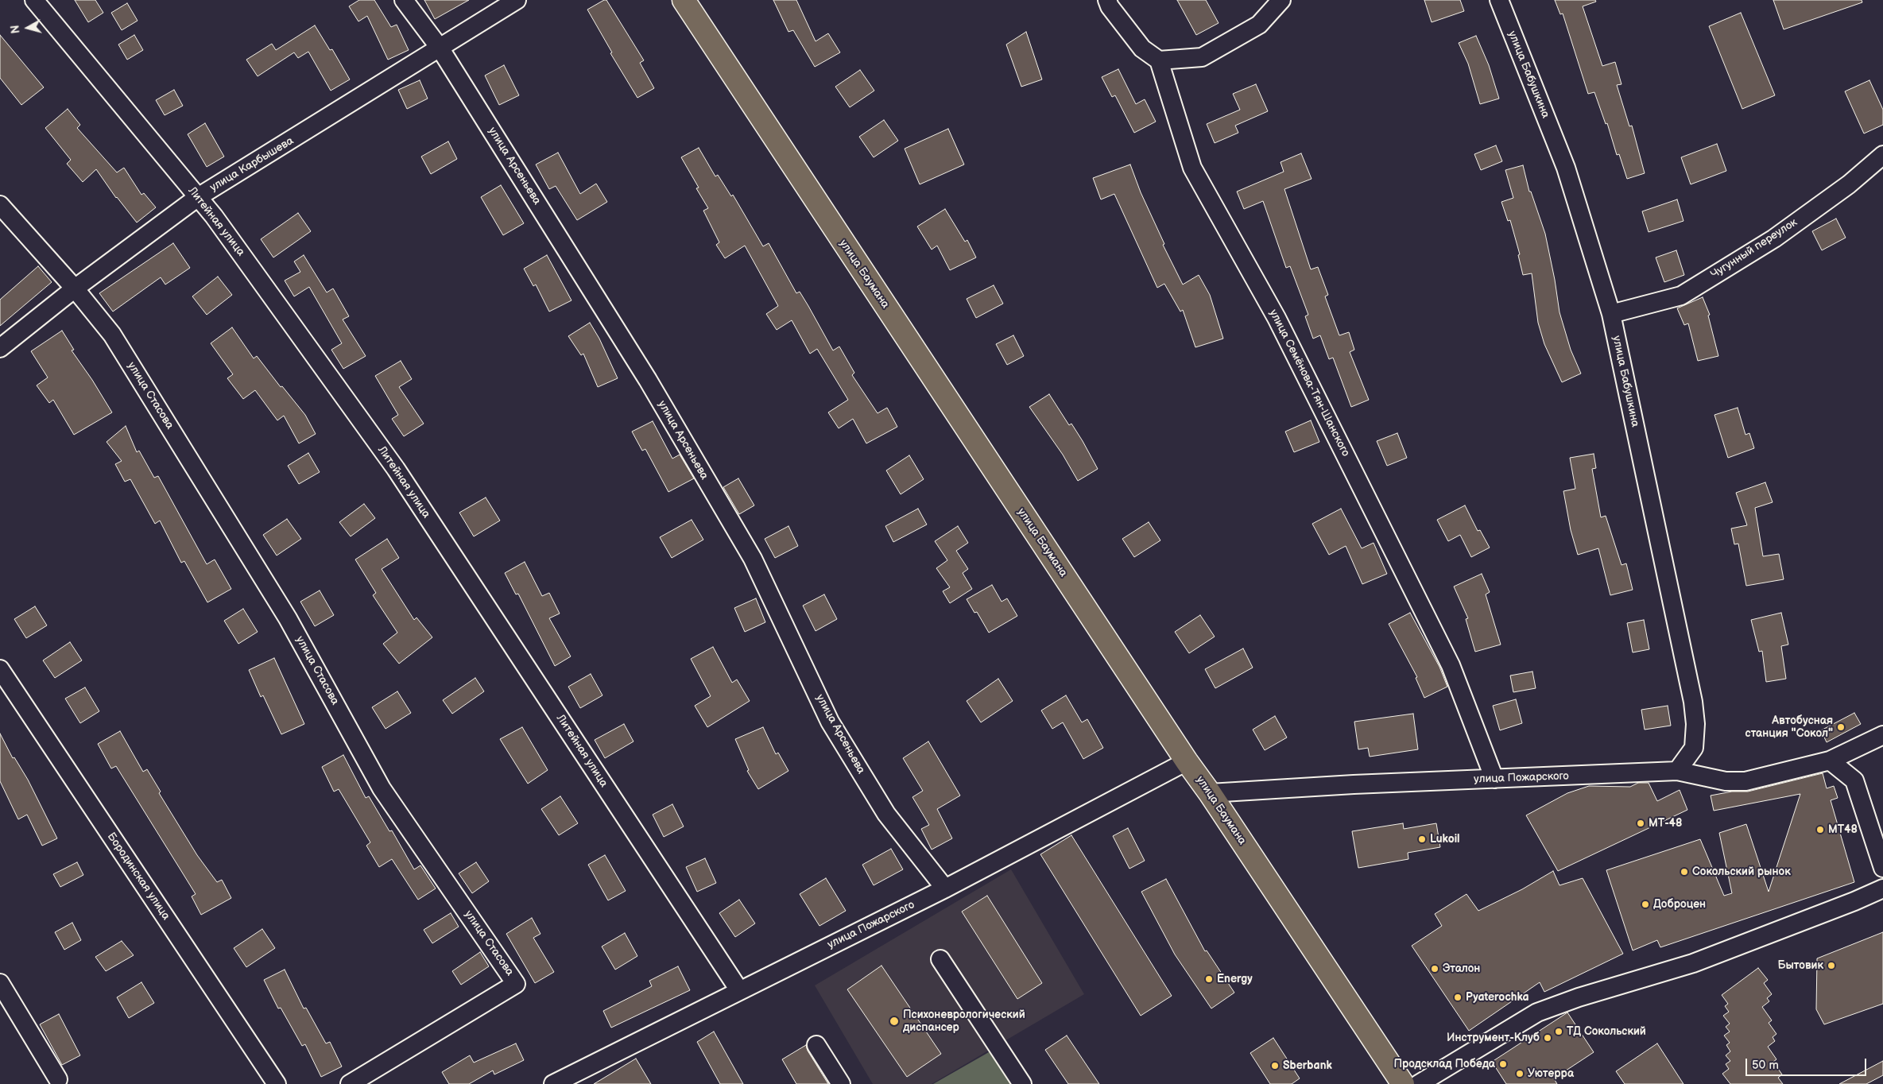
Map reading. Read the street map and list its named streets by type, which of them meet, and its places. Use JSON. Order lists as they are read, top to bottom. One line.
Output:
{"streets":{"main road":["улица Баумана"],"street":["улица Бабушкина","улица Карбышева","улица Арсеньева","Литейная улица","Чугунный переулок","улица Семёнова-Тян-Шанского","улица Стасова","улица Пожарского","Бородинская улица"]},"crossings":[["улица Бабушкина","Чугунный переулок"],["улица Бабушкина","улица Пожарского"],["улица Карбышева","улица Арсеньева"],["улица Карбышева","Литейная улица"],["улица Карбышева","улица Стасова"],["улица Арсеньева","улица Пожарского"],["Литейная улица","улица Пожарского"],["улица Баумана","улица Пожарского"],["улица Семёнова-Тян-Шанского","улица Пожарского"]],"places":["Автобусная станция \"Сокол\"","МТ-48","МТ48","Lukoil","Сокольский рынок","Доброцен","Бытовик","Эталон","Energy","Pyaterochka","Психоневрологический диспансер","ТД Сокольский","Инструмент-Клуб","Продсклад Победа","Sberbank","Уютерра"],"scale_bar":"50 m","north":"left"}
